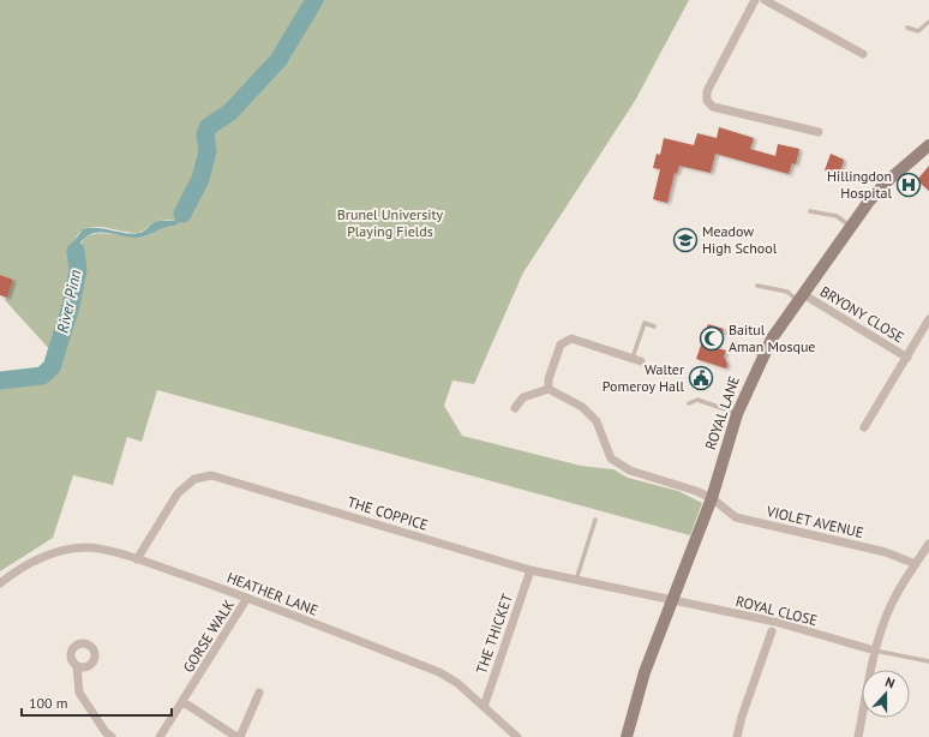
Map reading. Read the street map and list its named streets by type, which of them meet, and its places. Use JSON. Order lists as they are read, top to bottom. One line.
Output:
{"streets":{"street":["BRYONY CLOSE","ROYAL LANE","THE COPPICE","VIOLET AVENUE","HEATHER LANE","ROYAL CLOSE","THE THICKET","GORSE WALK"]},"crossings":[["BRYONY CLOSE","ROYAL LANE"],["ROYAL LANE","THE COPPICE"],["ROYAL LANE","VIOLET AVENUE"],["ROYAL LANE","ROYAL CLOSE"],["THE COPPICE","HEATHER LANE"],["THE COPPICE","ROYAL CLOSE"],["THE COPPICE","THE THICKET"],["HEATHER LANE","THE THICKET"],["HEATHER LANE","GORSE WALK"]],"water":["River Pinn"],"parks":["Brunel University Playing Fields"],"places":{"hospital":["Hillingdon Hospital"],"school or university":["Meadow High School"],"mosque":["Baitul Aman Mosque"],"public building":["Walter Pomeroy Hall"]},"scale_bar":"100 m","north":"top"}
